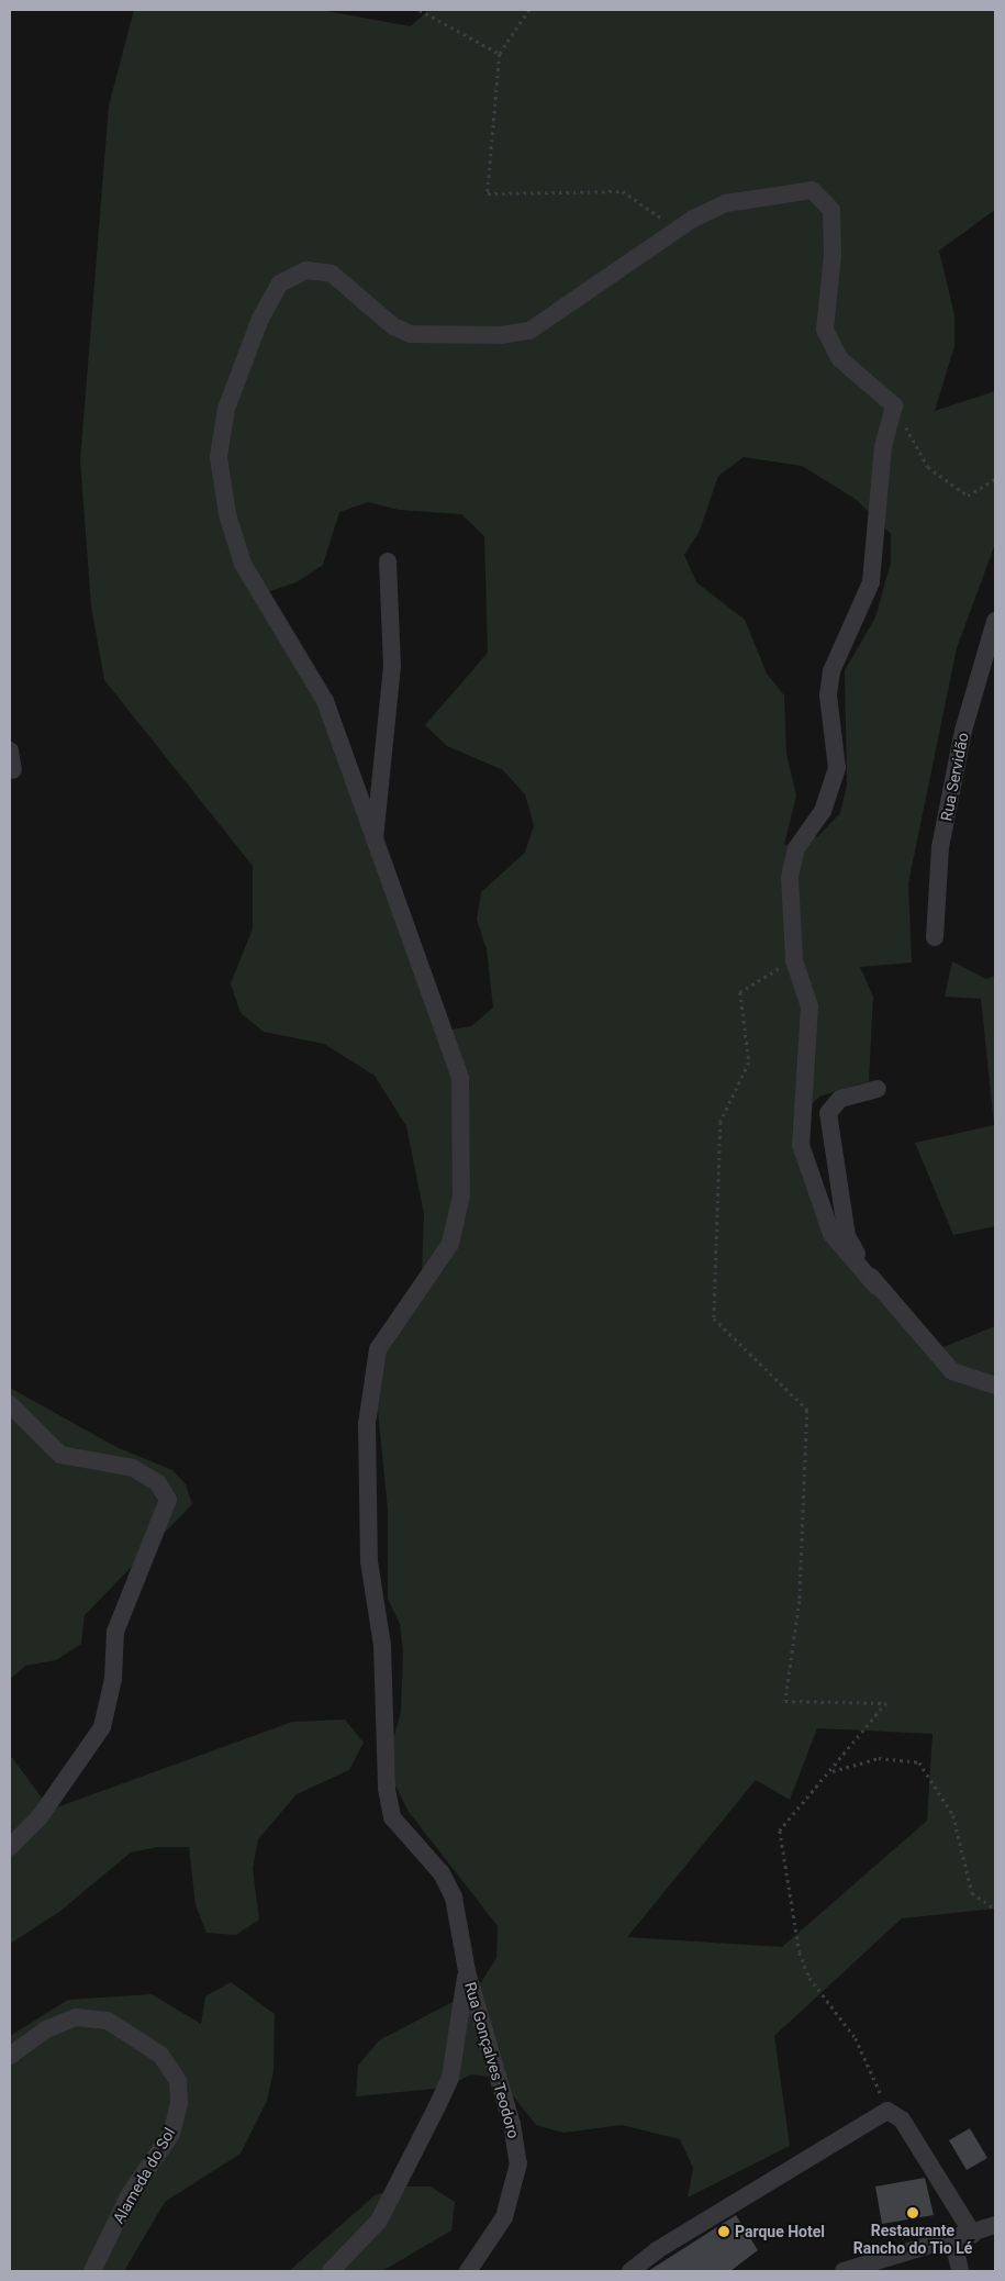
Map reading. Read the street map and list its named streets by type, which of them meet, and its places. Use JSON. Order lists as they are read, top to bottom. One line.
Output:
{"streets":{"street":["Rua Servidão","Rua Gonçalves Teodoro","Alameda do Sol"]},"places":["Restaurante Rancho do Tio Lé","Parque Hotel"]}
